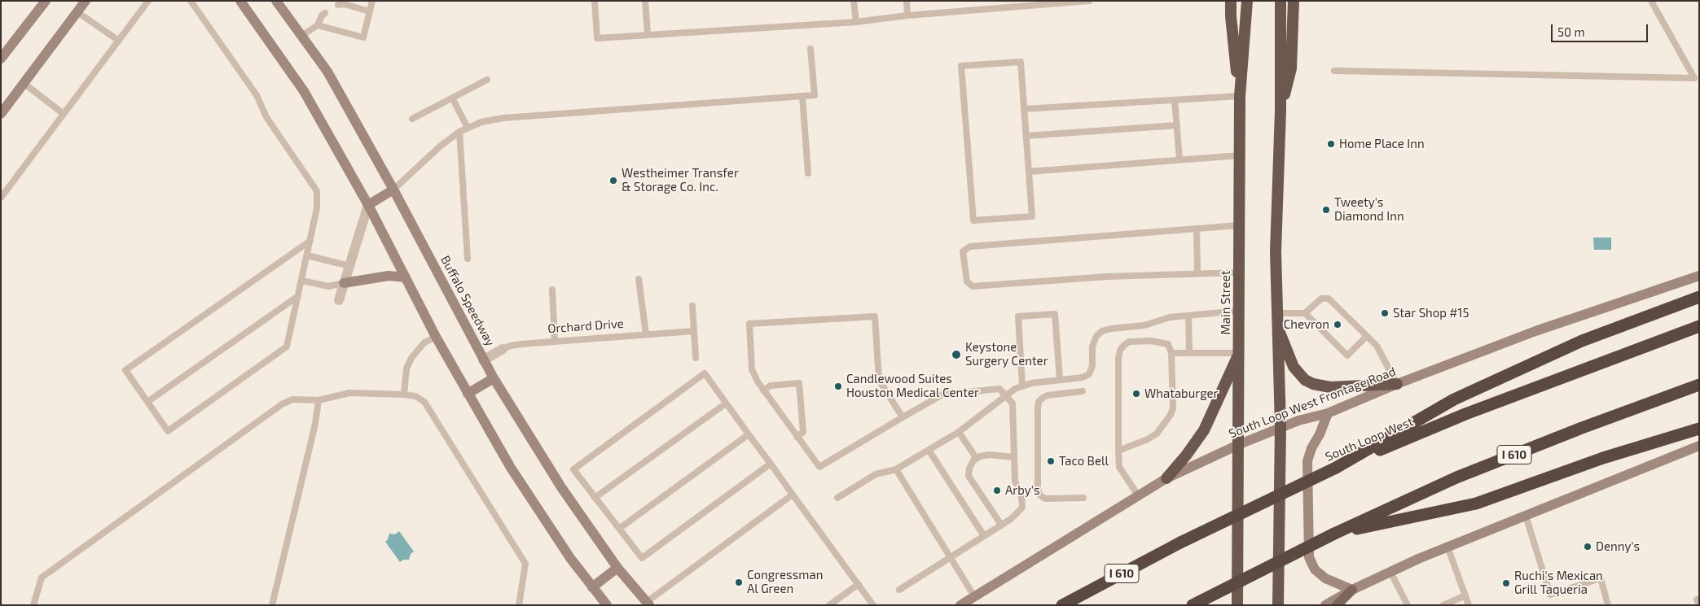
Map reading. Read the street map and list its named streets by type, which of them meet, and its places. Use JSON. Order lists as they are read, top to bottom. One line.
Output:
{"streets":{"highway":["Main Street","South Loop West","I 610"],"main road":["Buffalo Speedway","South Loop West Frontage Road"],"street":["Orchard Drive"]},"crossings":[["Buffalo Speedway","Orchard Drive"],["Main Street","South Loop West Frontage Road"]],"places":["Home Place Inn","Westheimer Transfer & Storage Co. Inc.","Tweety's Diamond Inn","Star Shop #15","Chevron","Keystone Surgery Center","Candlewood Suites Houston Medical Center","Whataburger","Taco Bell","Arby's","Denny's","Congressman Al Green","Ruchi's Mexican Grill Taqueria"],"scale_bar":"50 m"}
